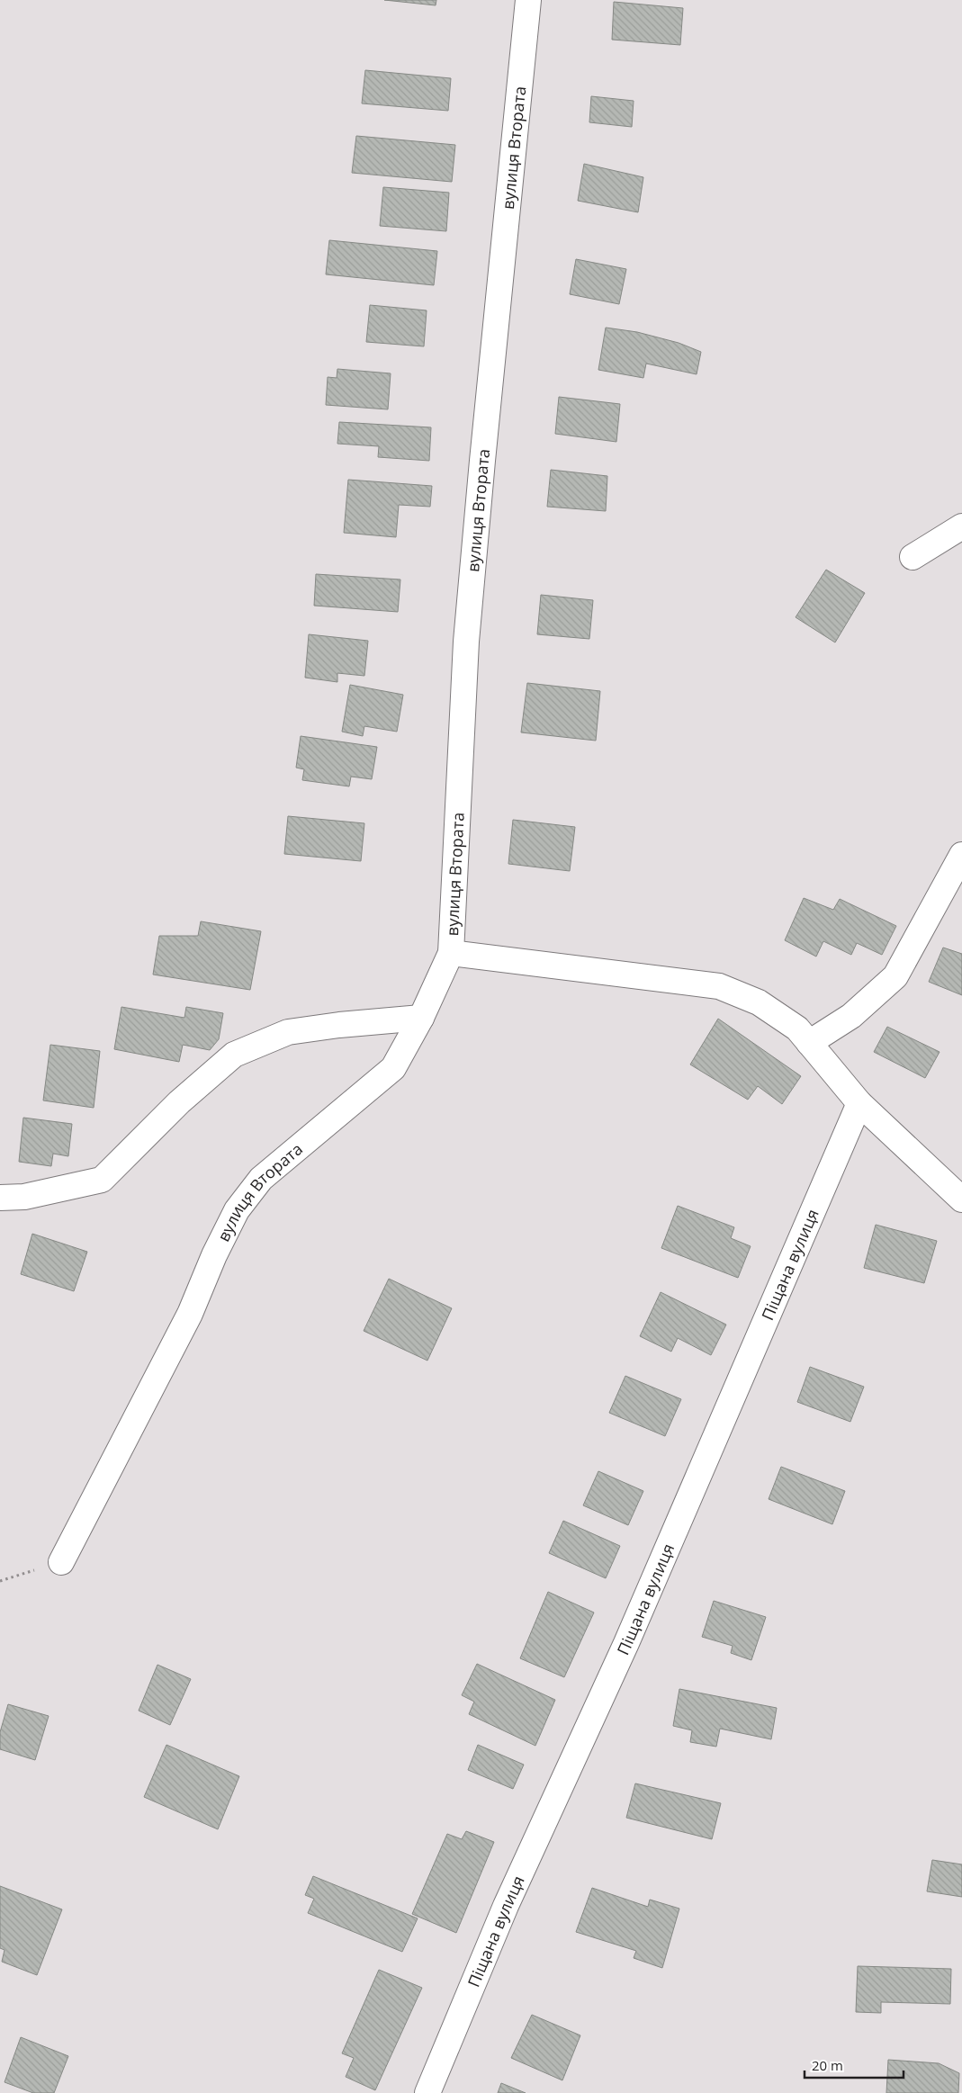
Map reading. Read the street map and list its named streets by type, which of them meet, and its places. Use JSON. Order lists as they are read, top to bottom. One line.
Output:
{"streets":{"street":["вулиця Втората","Піщана вулиця"]},"scale_bar":"20 m"}
